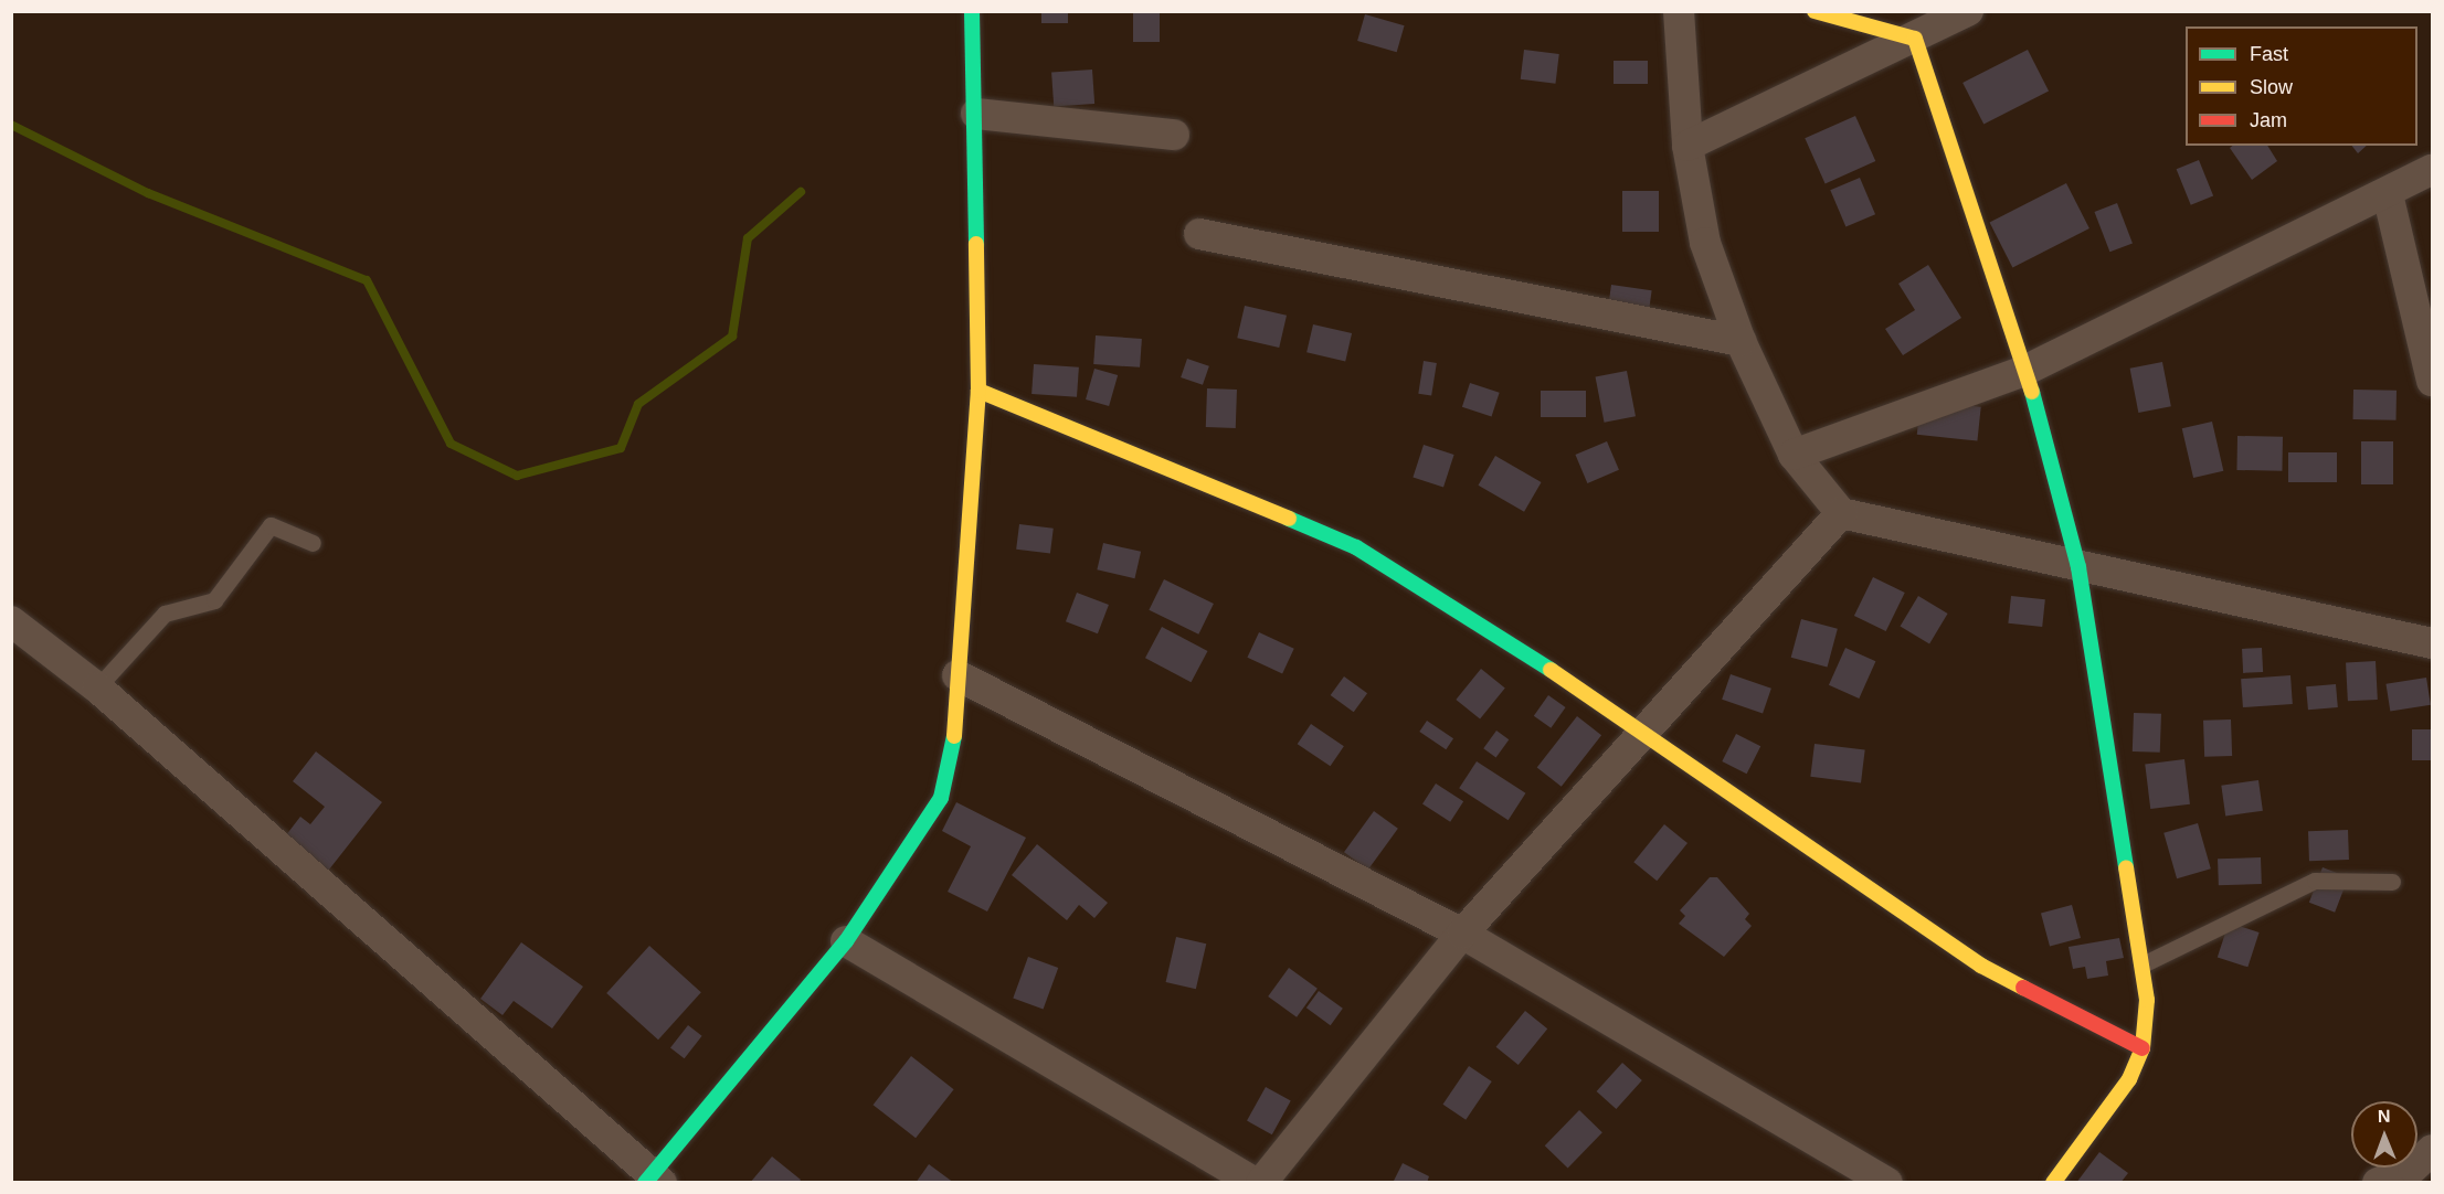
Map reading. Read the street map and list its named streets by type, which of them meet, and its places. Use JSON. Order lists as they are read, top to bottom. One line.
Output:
{"legend":["Fast","Slow","Jam"],"north":"top"}
